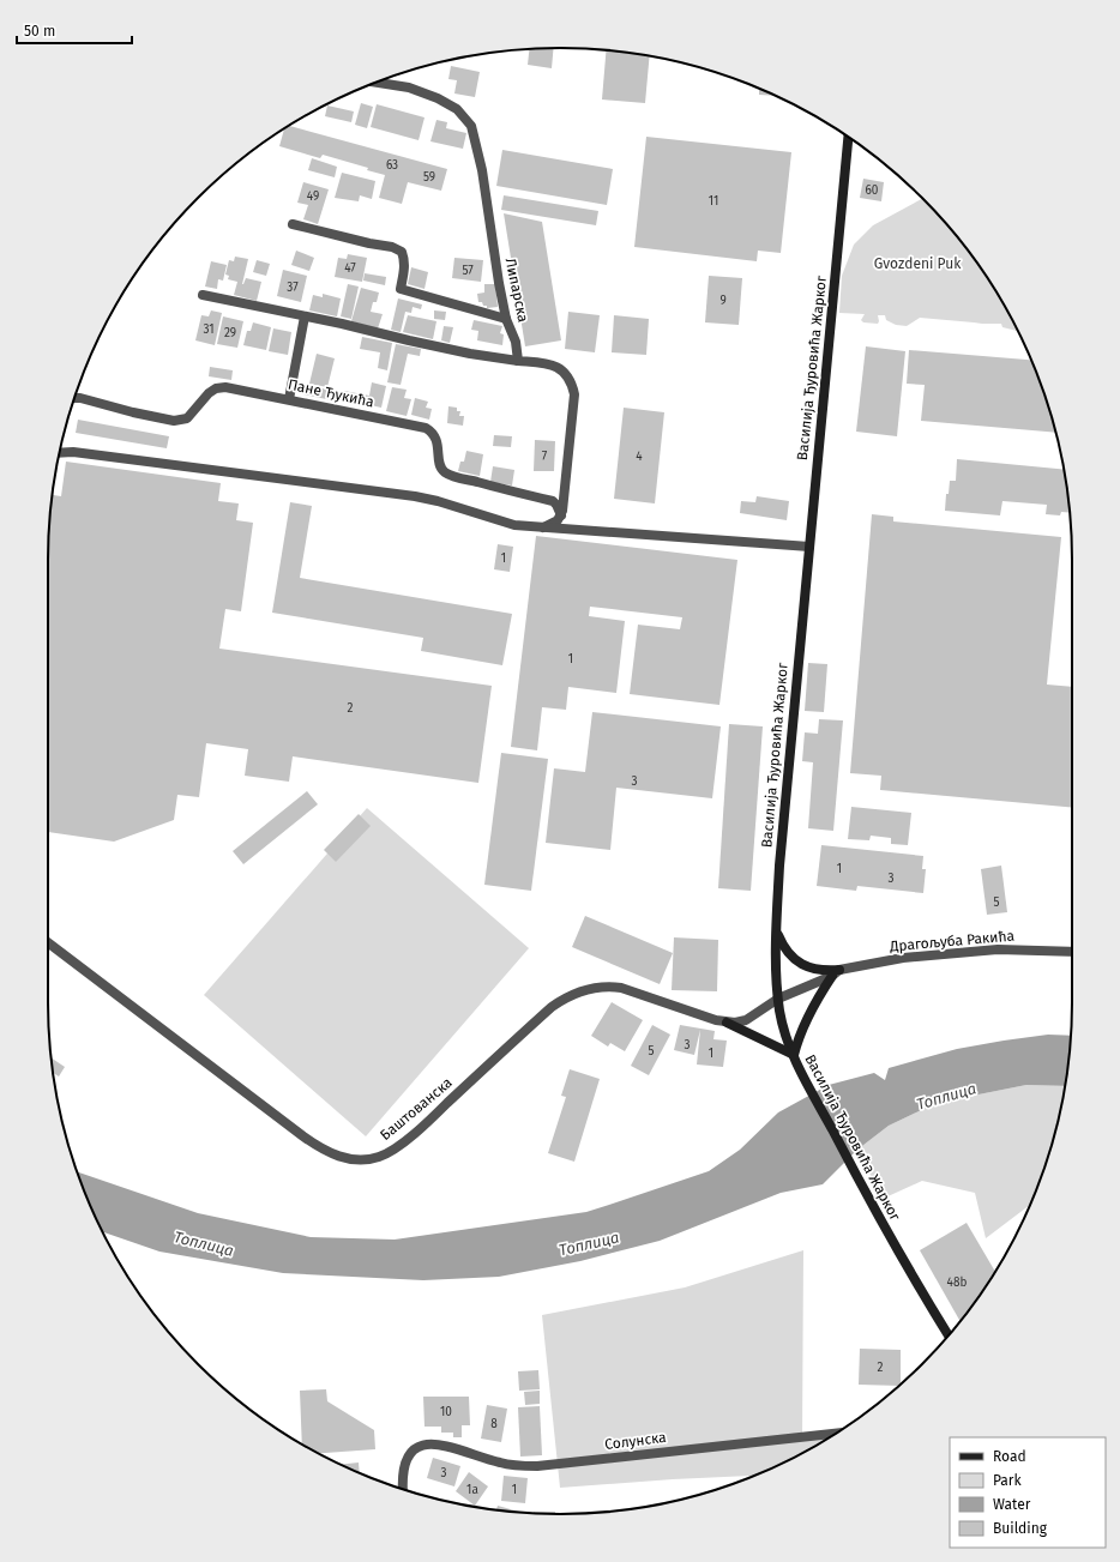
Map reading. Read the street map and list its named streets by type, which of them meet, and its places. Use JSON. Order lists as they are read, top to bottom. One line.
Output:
{"streets":{"main road":["Василија Ђуровића Жарког"],"street":["Липарска","Пане Ђукића","Драгољуба Ракића","Баштованска","Солунска"]},"crossings":[["Василија Ђуровића Жарког","Драгољуба Ракића"],["Василија Ђуровића Жарког","Баштованска"],["Драгољуба Ракића","Баштованска"]],"water":["Топлица"],"parks":["Gvozdeni Puk"],"house_numbers":["63","59","60","49","11","47","57","37","9","31","29","7","4","1","1","2","3","1","3","5","3","5","1","48b","2","10","8","3","1a","1"],"legend":["Road","Park","Water","Building"],"scale_bar":"50 m"}
